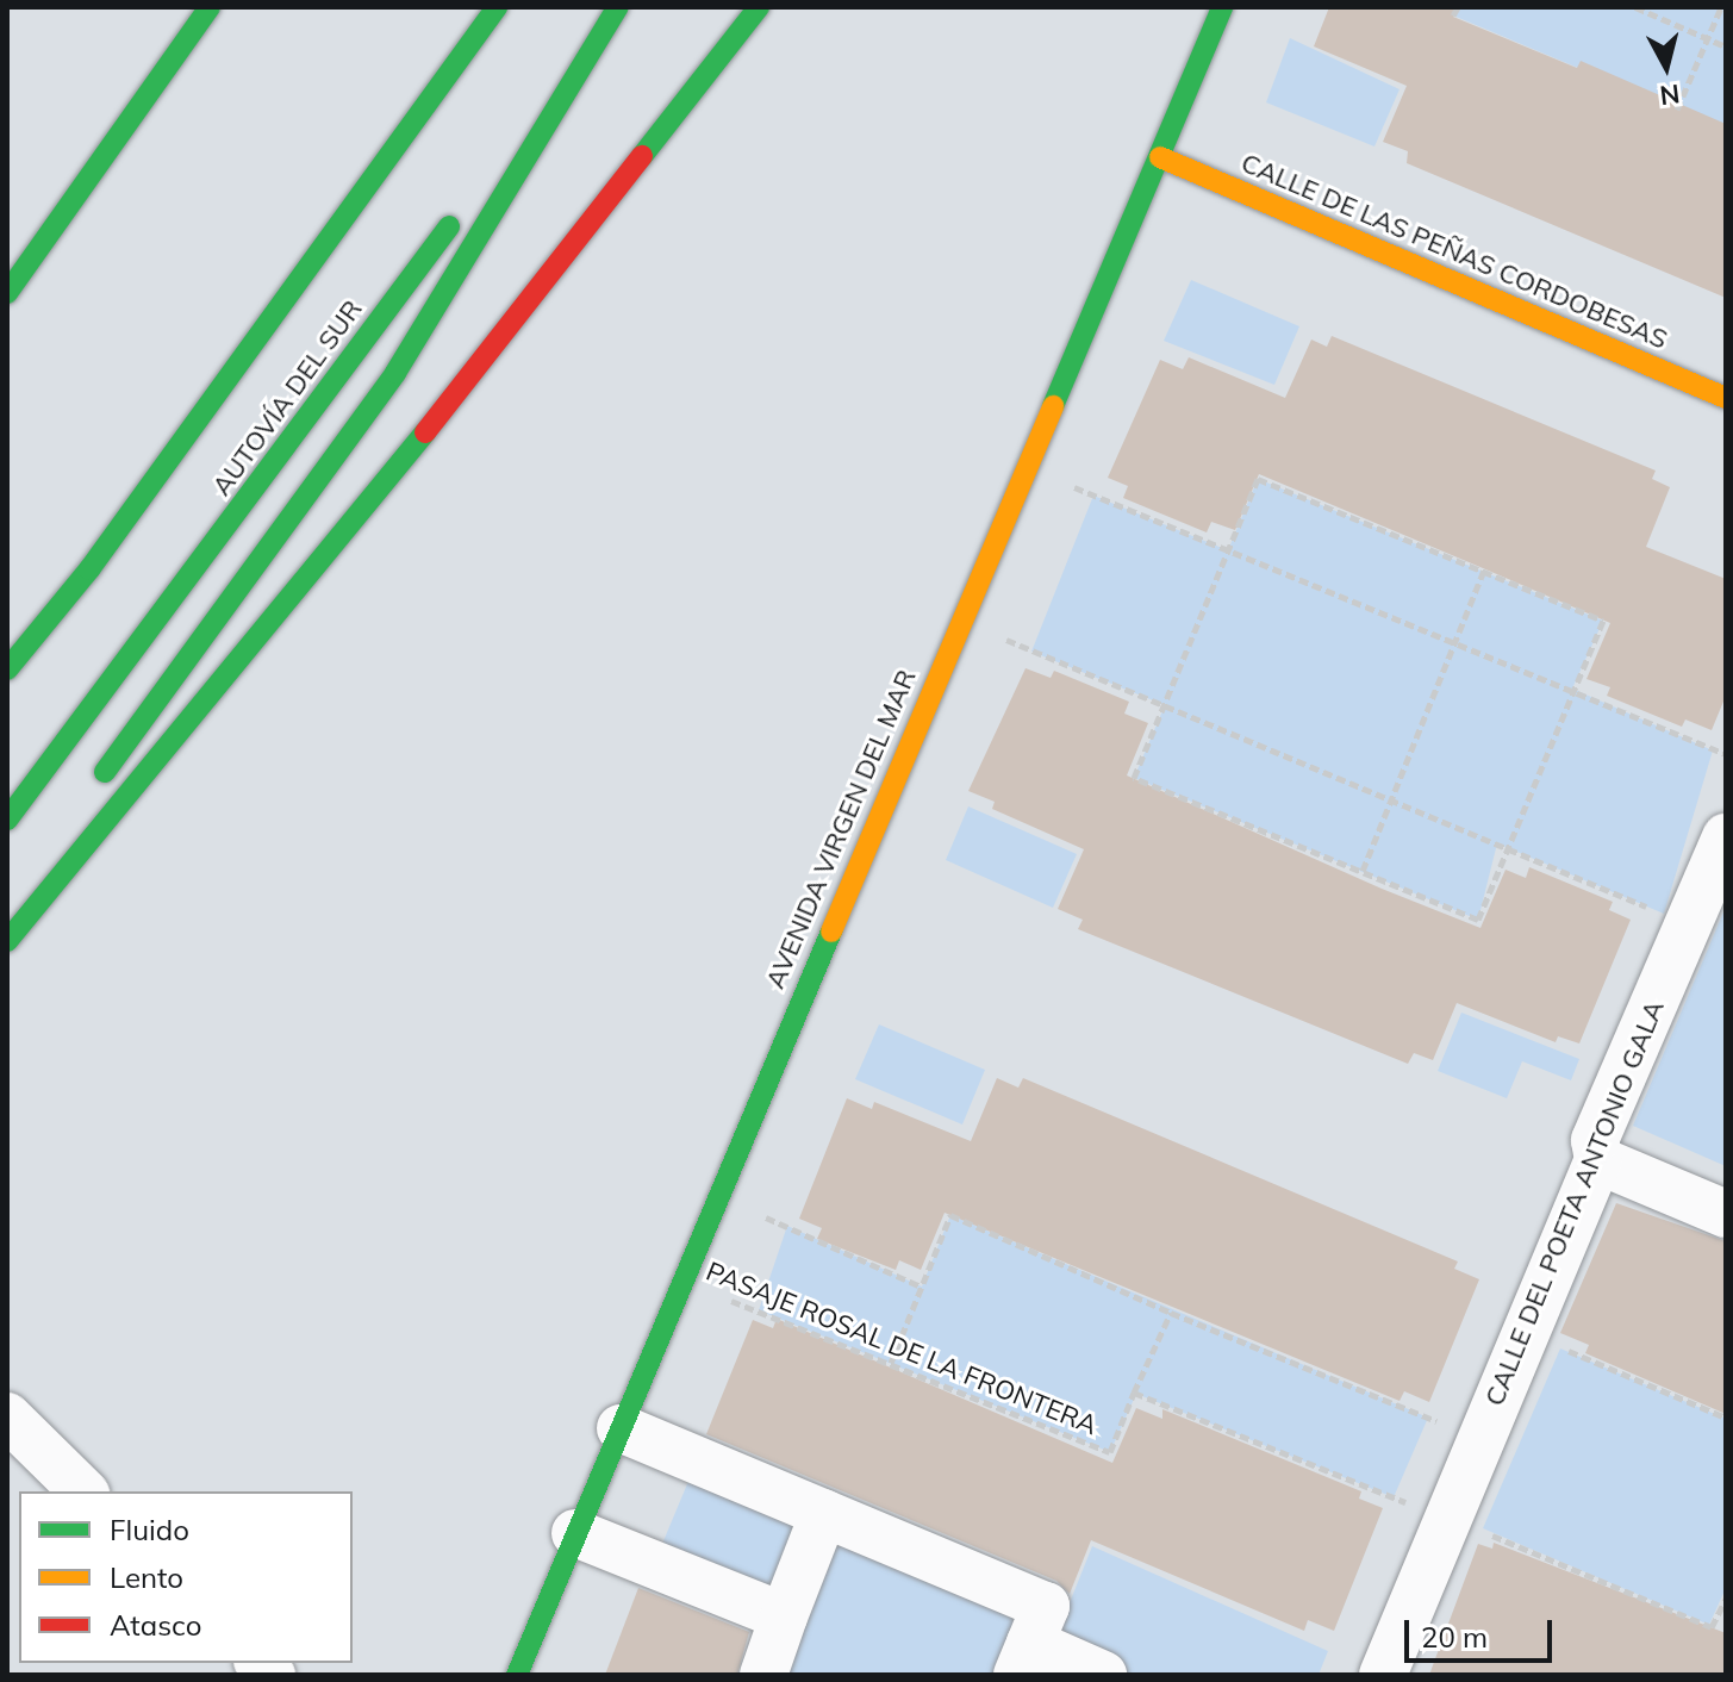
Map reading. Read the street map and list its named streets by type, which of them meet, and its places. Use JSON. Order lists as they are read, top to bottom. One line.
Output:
{"streets":{"main road":["CALLE DE LAS PEÑAS CORDOBESAS","AUTOVÍA DEL SUR","AVENIDA VIRGEN DEL MAR"],"street":["CALLE DEL POETA ANTONIO GALA"],"path":["PASAJE ROSAL DE LA FRONTERA"]},"crossings":[["CALLE DE LAS PEÑAS CORDOBESAS","AVENIDA VIRGEN DEL MAR"],["AVENIDA VIRGEN DEL MAR","PASAJE ROSAL DE LA FRONTERA"],["CALLE DEL POETA ANTONIO GALA","PASAJE ROSAL DE LA FRONTERA"]],"legend":["Fluido","Lento","Atasco"],"scale_bar":"20 m","north":"bottom"}
